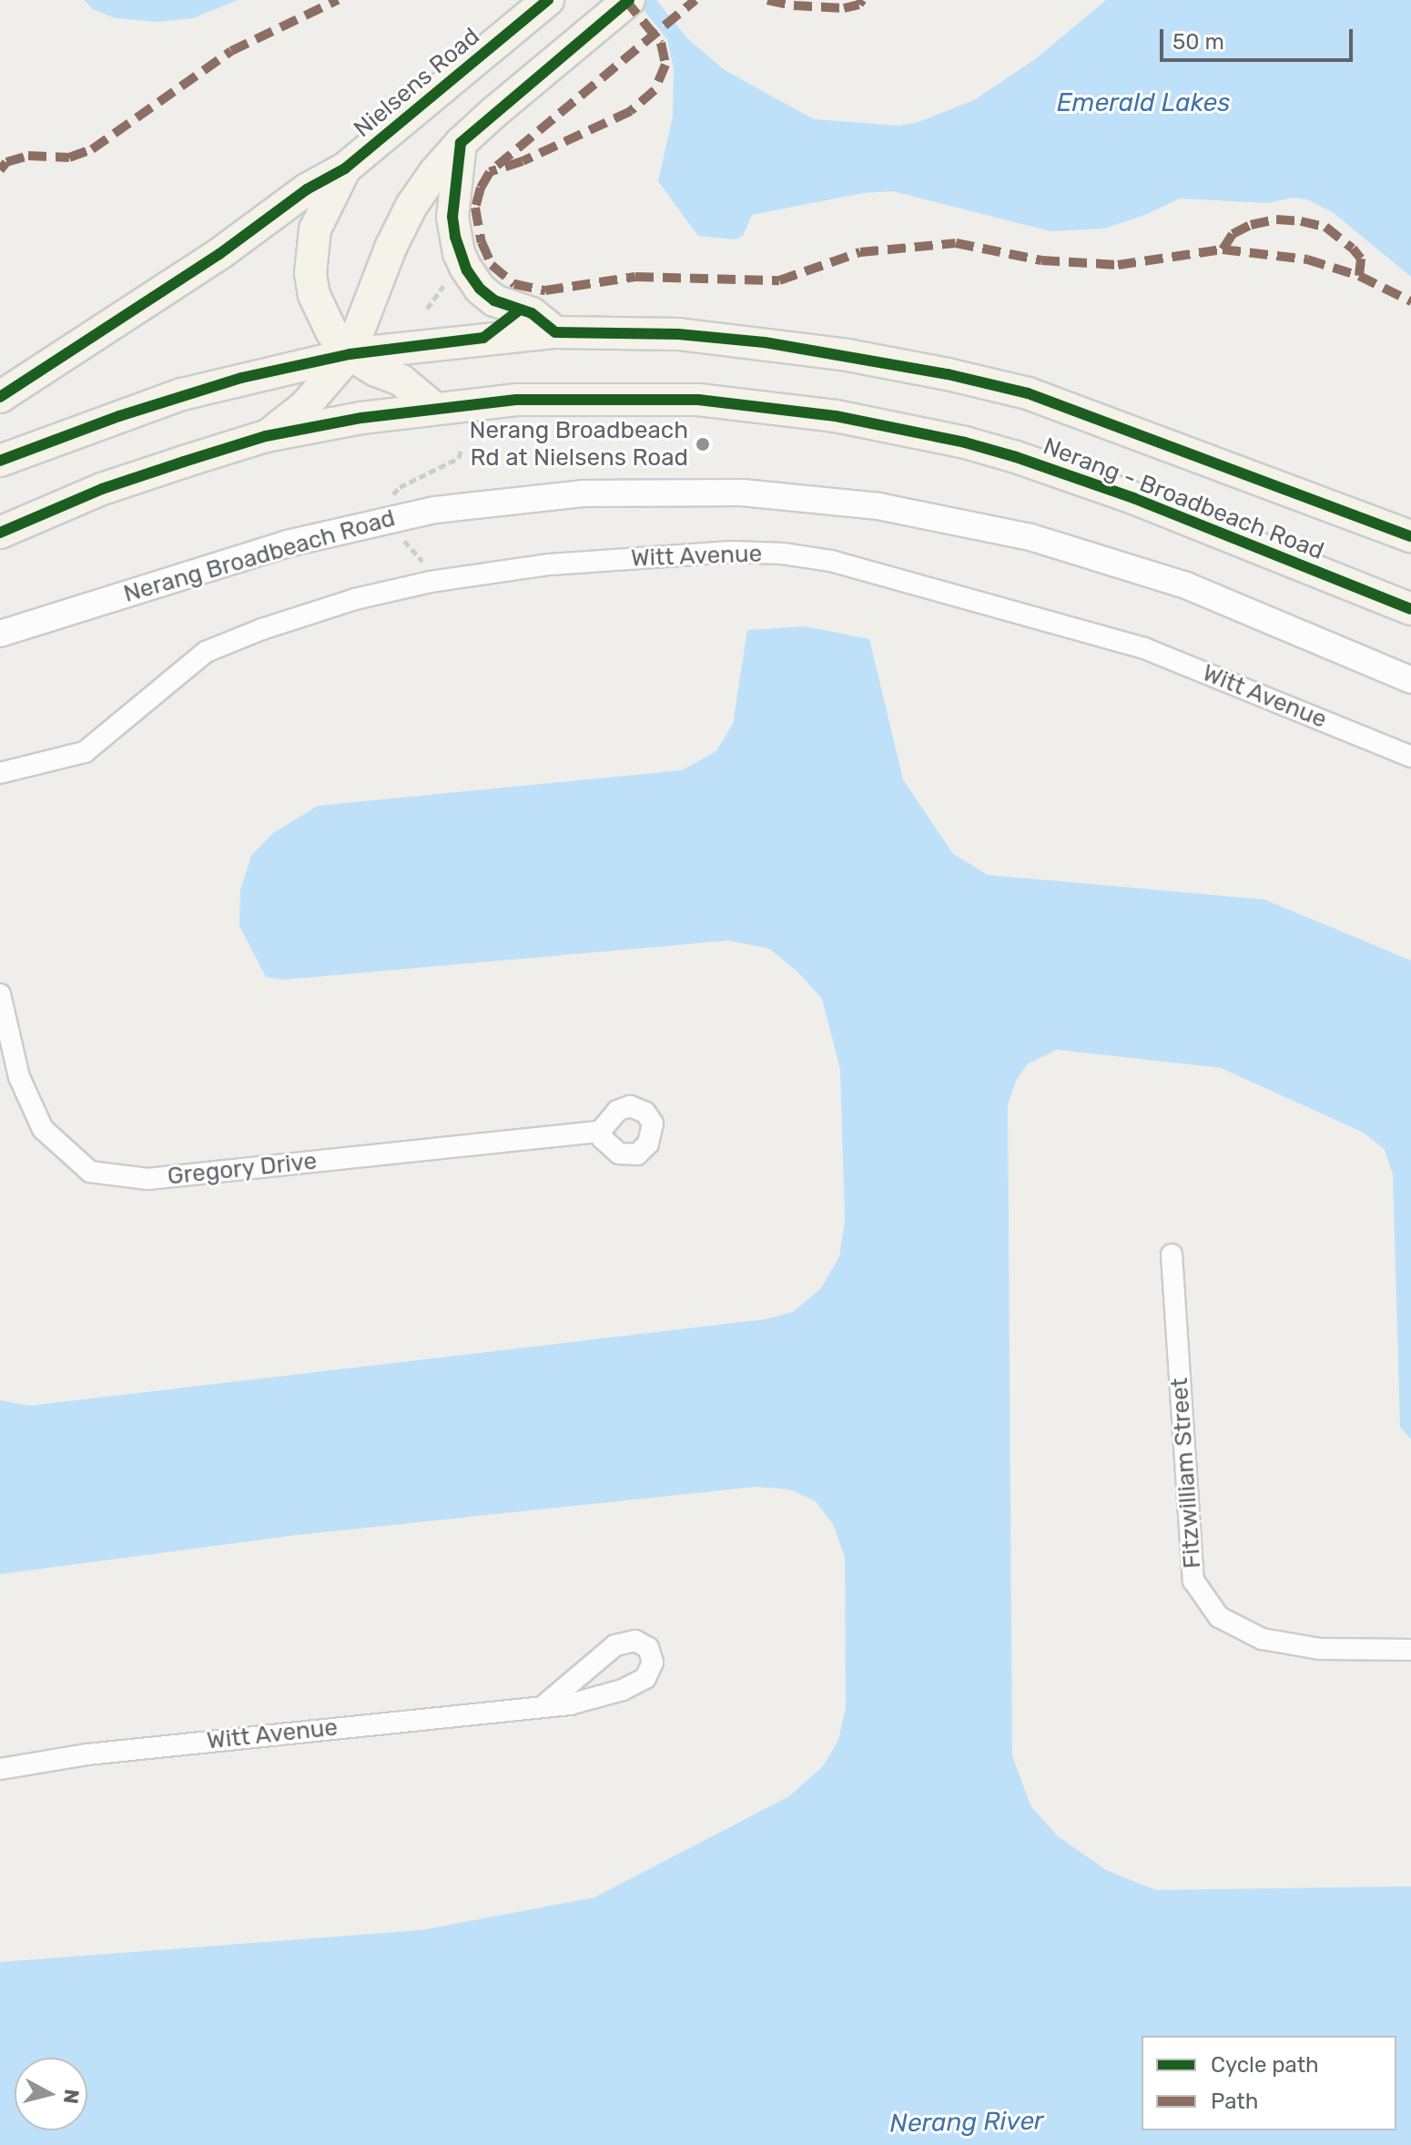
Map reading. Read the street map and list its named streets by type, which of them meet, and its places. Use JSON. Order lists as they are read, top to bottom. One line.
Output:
{"streets":{"main road":["Nielsens Road","Nerang - Broadbeach Road"],"street":["Nerang Broadbeach Road","Witt Avenue","Gregory Drive","Fitzwilliam Street"]},"water":["Emerald Lakes","Nerang River"],"places":["Nerang Broadbeach Rd at Nielsens Road"],"legend":["Cycle path","Path"],"scale_bar":"50 m","north":"right"}
